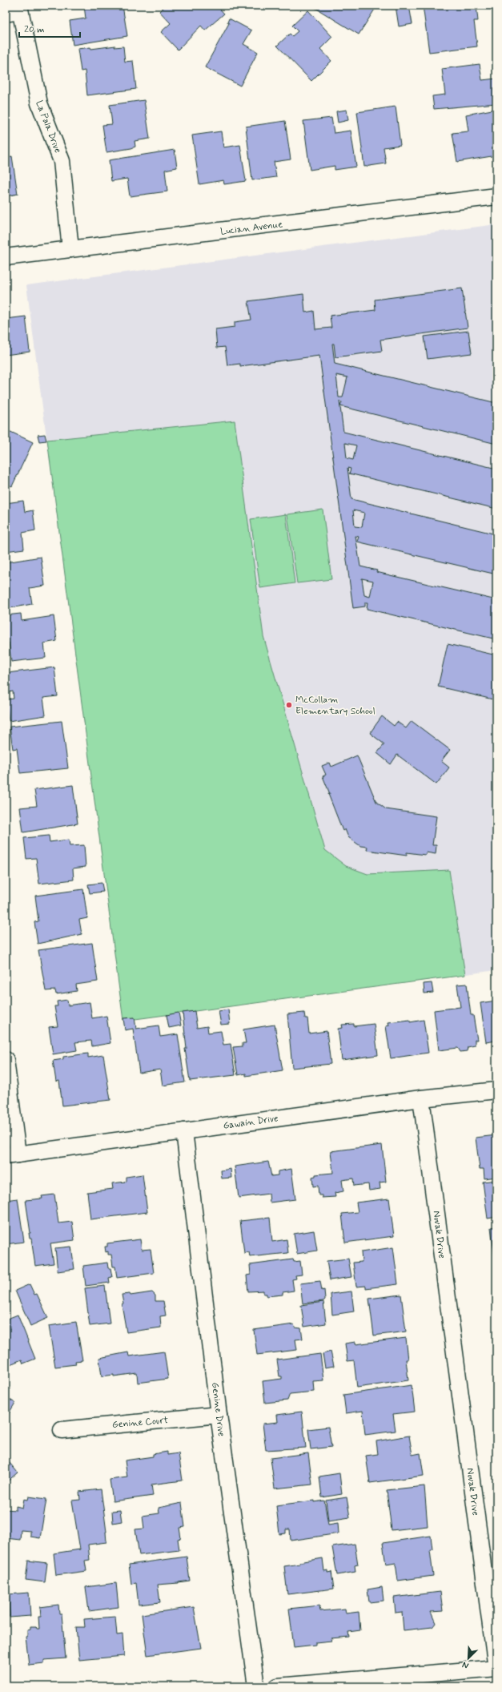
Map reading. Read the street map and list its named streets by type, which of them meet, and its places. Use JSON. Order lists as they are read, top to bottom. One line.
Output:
{"streets":{"street":["La Pala Drive","Lucian Avenue","Gawain Drive","Novak Drive","Genine Drive","Genine Court"]},"crossings":[["La Pala Drive","Lucian Avenue"],["Gawain Drive","Novak Drive"],["Gawain Drive","Genine Drive"],["Genine Drive","Genine Court"]],"places":["McCollam Elementary School"],"scale_bar":"20 m","north":"bottom left"}
